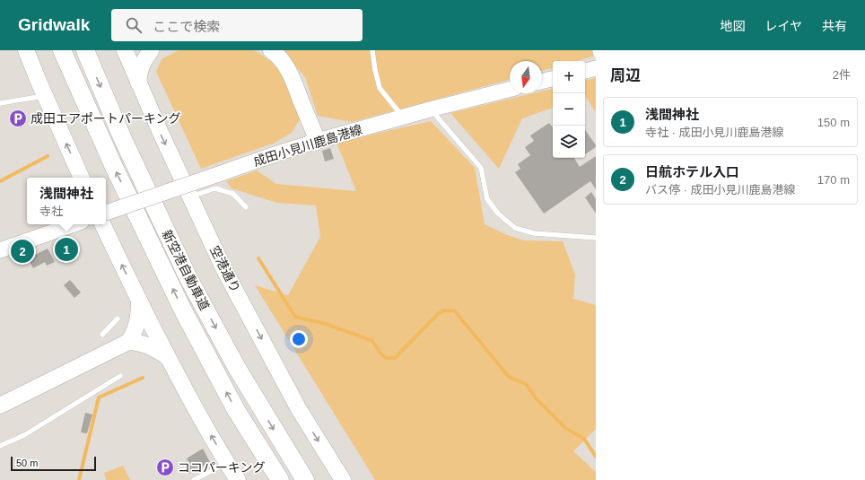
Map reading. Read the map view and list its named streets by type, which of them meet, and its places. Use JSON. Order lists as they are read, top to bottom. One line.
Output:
{"streets":{"highway":["空港通り","新空港自動車道"],"main road":["成田小見川鹿島港線"]},"places":{"parking":["成田エアポートパーキング","ココパーキング"]},"scale_bar":"50 m","north":"bottom","page":{"header":"Gridwalk","search":"ここで検索","nav":["地図","レイヤ","共有"],"heading":["周辺","2件"],"map_buttons":["+","−"],"list":[{"mark":"1","name":"浅間神社","note":"寺社 · 成田小見川鹿島港線","value":"150 m"},{"mark":"2","name":"日航ホテル入口","note":"バス停 · 成田小見川鹿島港線","value":"170 m"}],"popup":["浅間神社","寺社"],"pins":["1","2"],"scale":"50 m"}}
